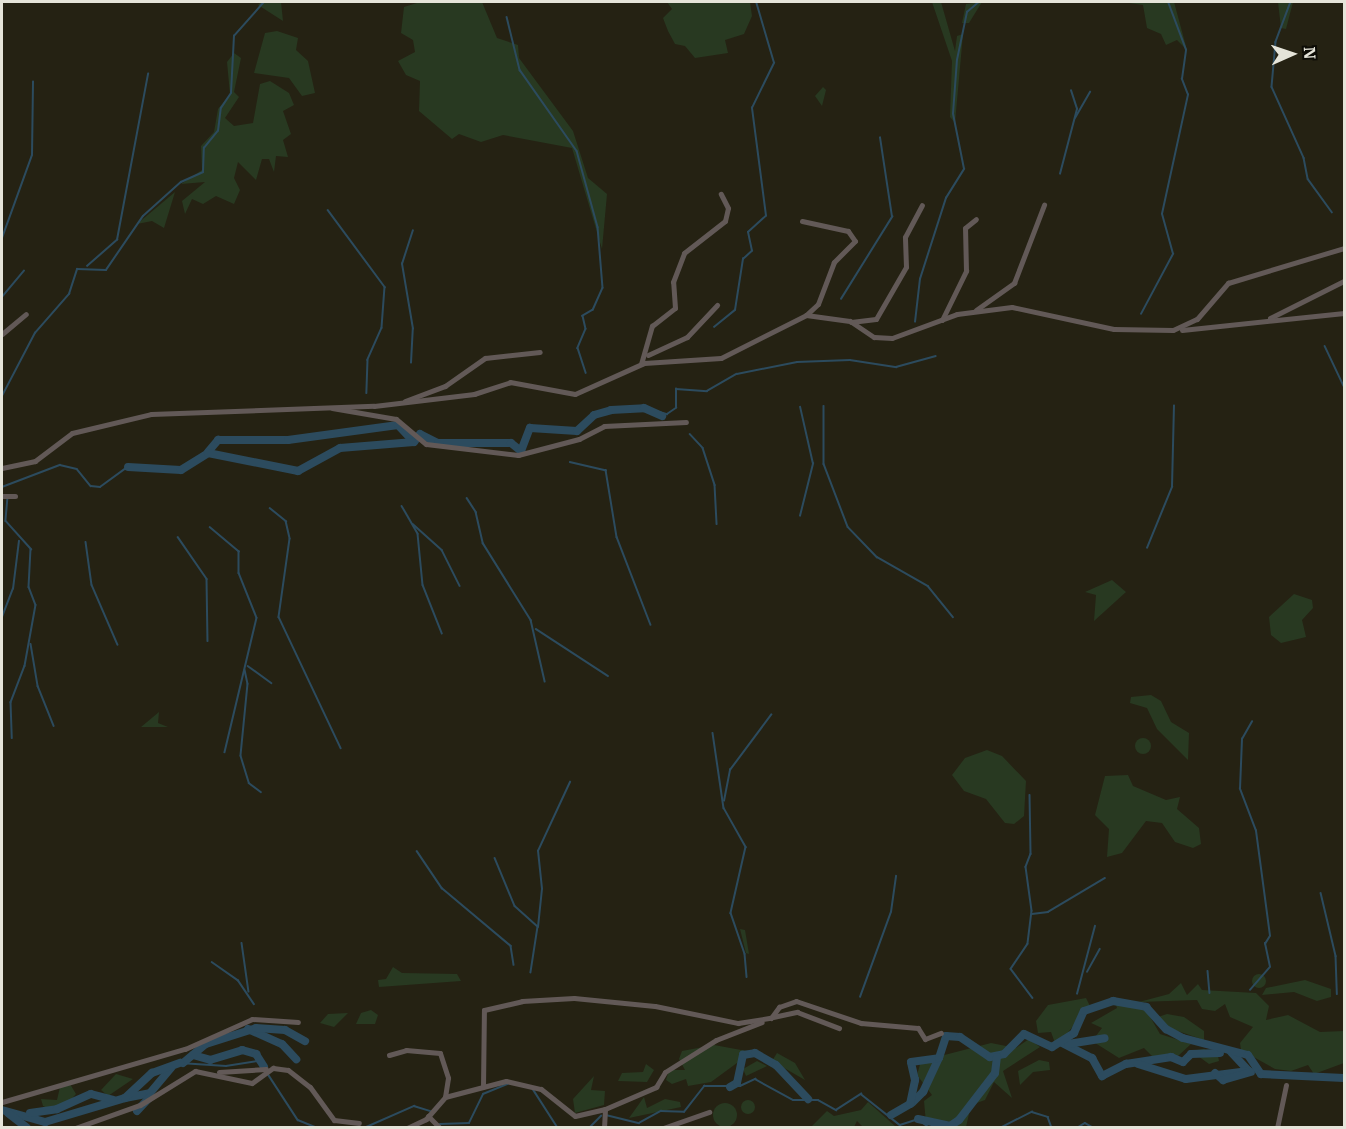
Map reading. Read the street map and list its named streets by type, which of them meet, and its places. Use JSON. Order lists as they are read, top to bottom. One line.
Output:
{"north":"right"}
